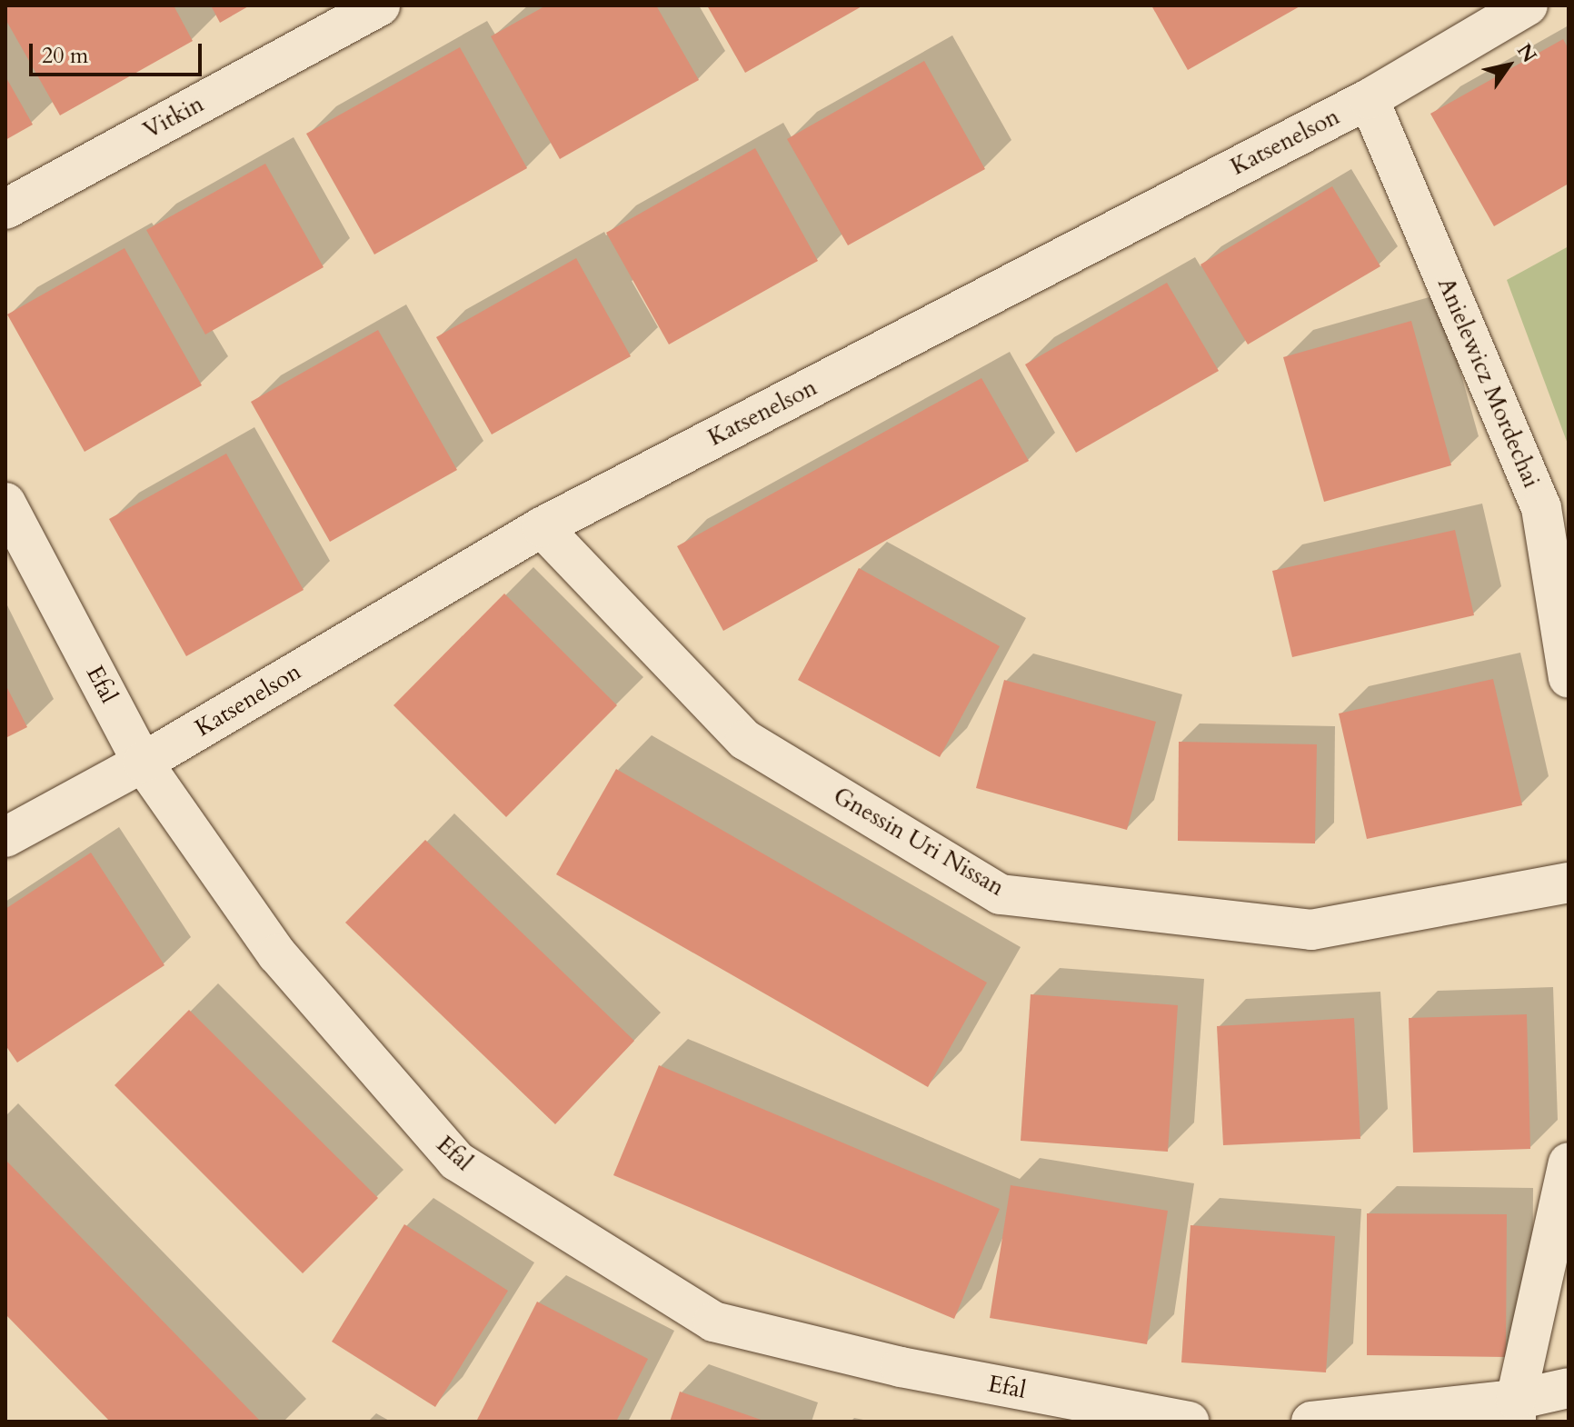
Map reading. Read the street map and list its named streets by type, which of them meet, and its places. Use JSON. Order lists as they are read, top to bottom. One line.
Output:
{"streets":{"street":["Vitkin","Katsenelson","Anielewicz Mordechai","Efal","Gnessin Uri Nissan"]},"crossings":[["Katsenelson","Anielewicz Mordechai"],["Katsenelson","Efal"],["Katsenelson","Gnessin Uri Nissan"]],"scale_bar":"20 m","north":"top right"}
